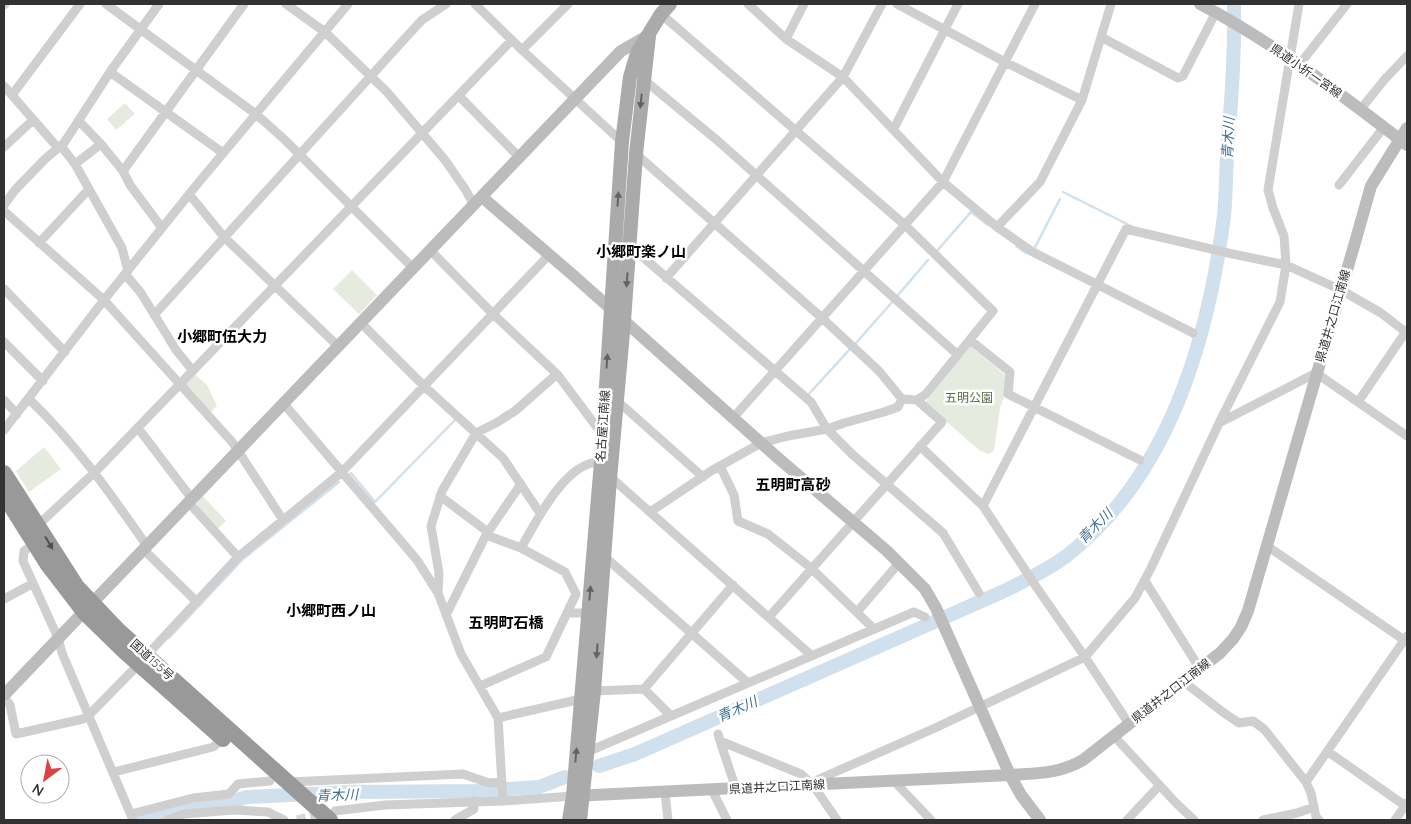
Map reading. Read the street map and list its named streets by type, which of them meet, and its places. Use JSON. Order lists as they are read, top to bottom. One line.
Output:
{"streets":{"highway":["国道155号"],"main road":["名古屋江南線"],"street":["県道小折一宮線","県道井之口江南線"]},"crossings":[["県道小折一宮線","県道井之口江南線"],["県道井之口江南線","名古屋江南線"]],"districts":["小郷町楽ノ山","小郷町伍大力","五明町高砂","小郷町西ノ山","五明町石橋"],"water":["青木川"],"parks":["五明公園"],"north":"bottom left"}
